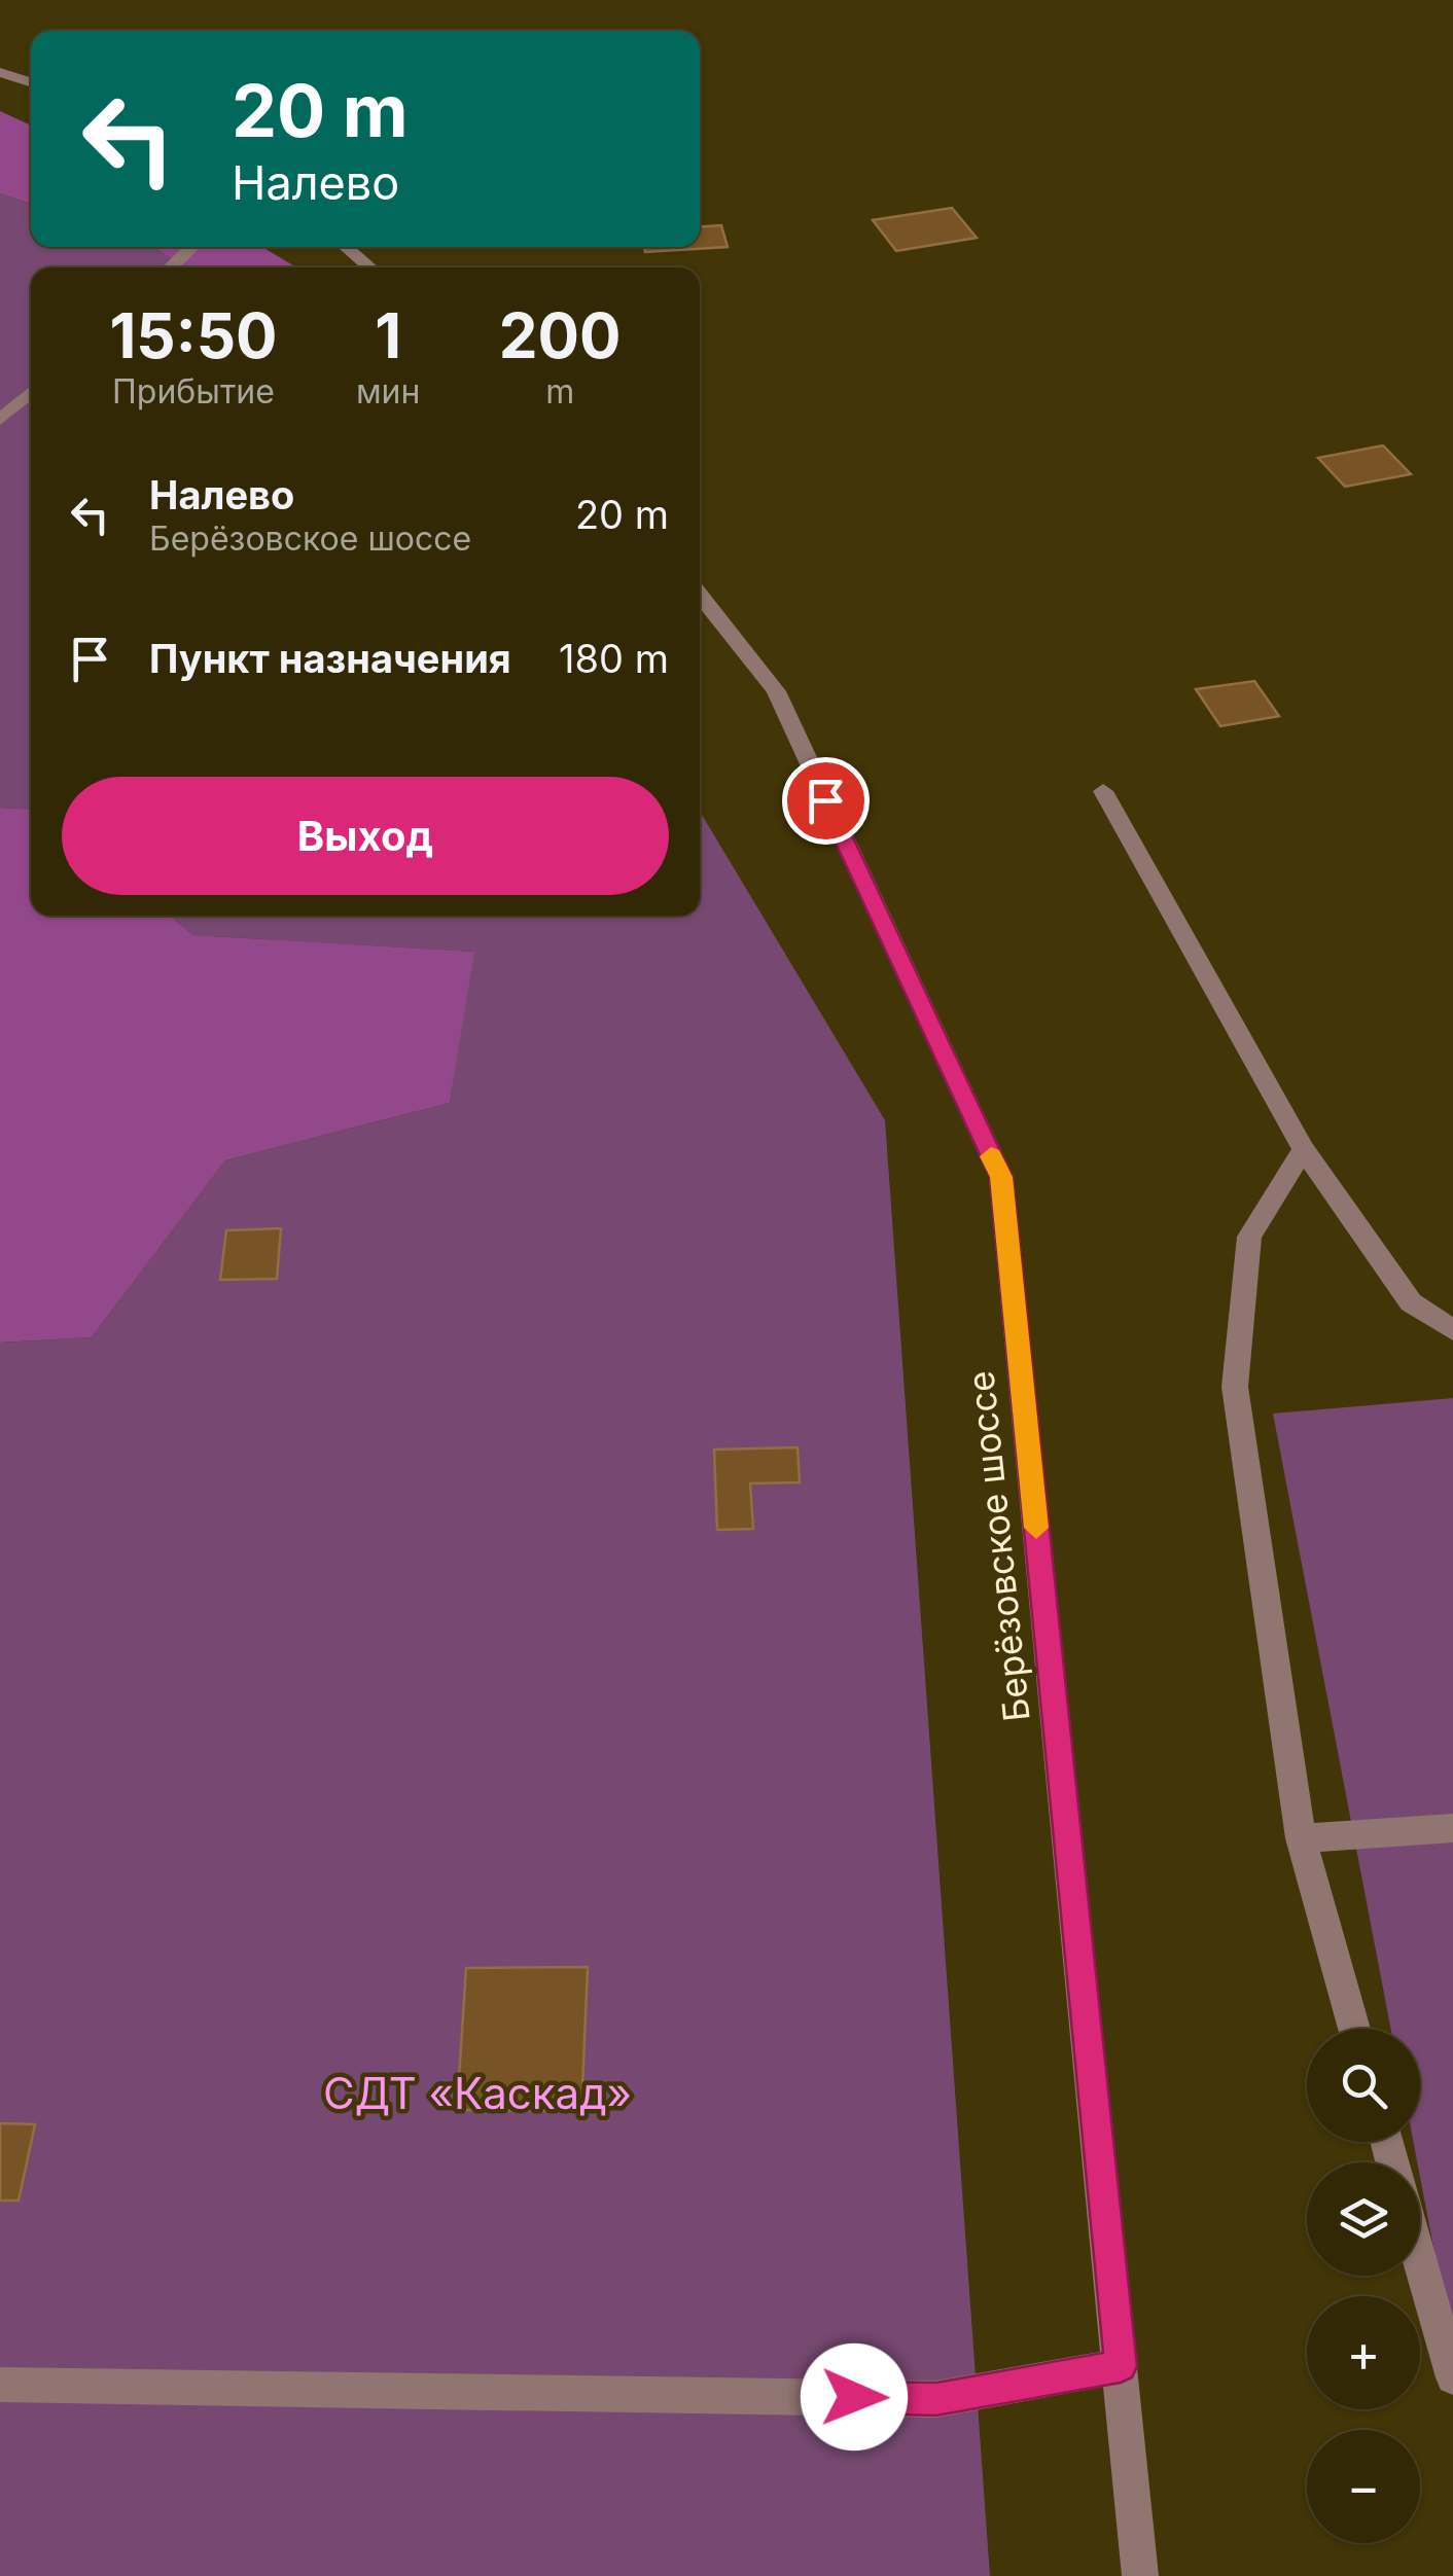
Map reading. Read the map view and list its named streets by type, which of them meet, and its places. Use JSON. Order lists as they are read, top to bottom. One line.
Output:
{"streets":{"street":["Берёзовское шоссе"]},"parks":["СДТ «Каскад»"],"page":{"turn":["20 m","Налево"],"eta":["15:50","Прибытие","1","мин","200","m"],"list":[{"name":"Налево","note":"Берёзовское шоссе","value":"20 m"},{"name":"Пункт назначения","value":"180 m"}],"buttons":"Выход","map_buttons":["+","−"]}}
